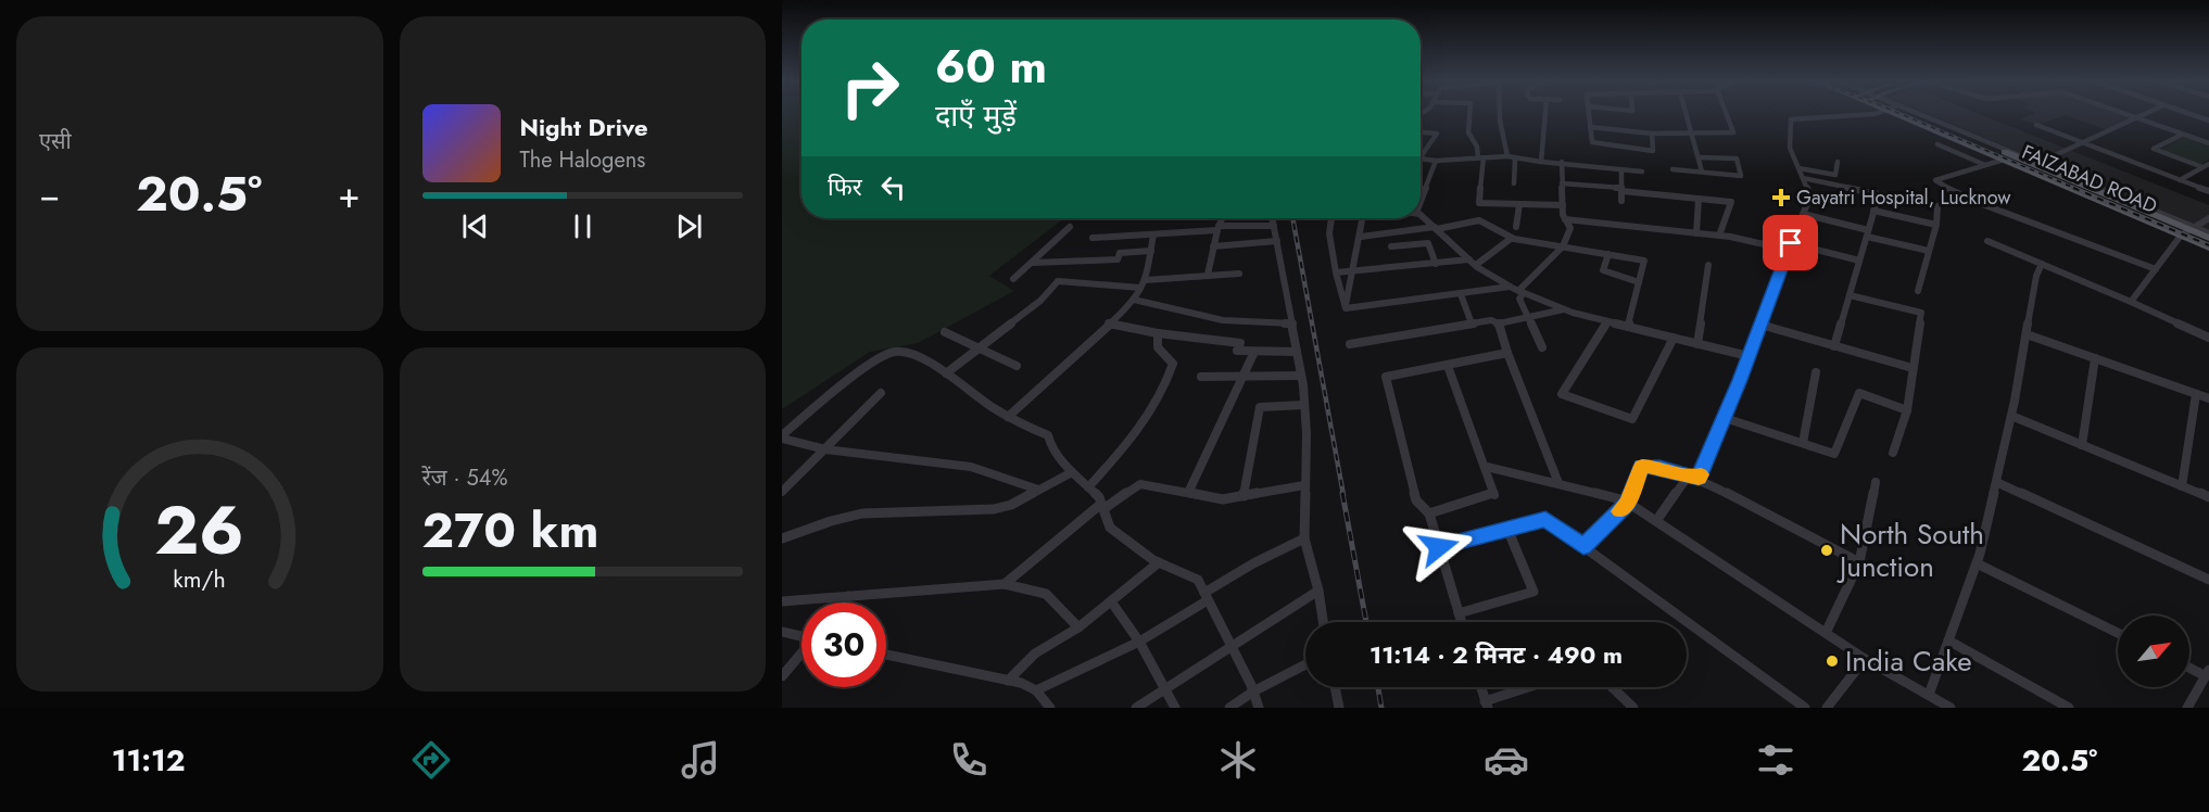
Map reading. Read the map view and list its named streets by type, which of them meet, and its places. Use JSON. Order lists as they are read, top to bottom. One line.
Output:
{"streets":{"main road":["FAIZABAD ROAD"]},"places":{"health":["Gayatri Hospital, Lucknow"],"other":["North South Junction","India Cake"]},"north":"top right","page":{"tile":["एसी",["रेंज · 54%","270 km"]],"turn":["60 m","दाएँ मुड़ें"],"song":["Night Drive","The Halogens"],"then":"फिर","heat":["−","20.5°","+"],"limit":"30","trip":"11:14 · 2 मिनट · 490 m","tabs":["11:12","20.5°"],"gauge":["26","km/h"]}}
